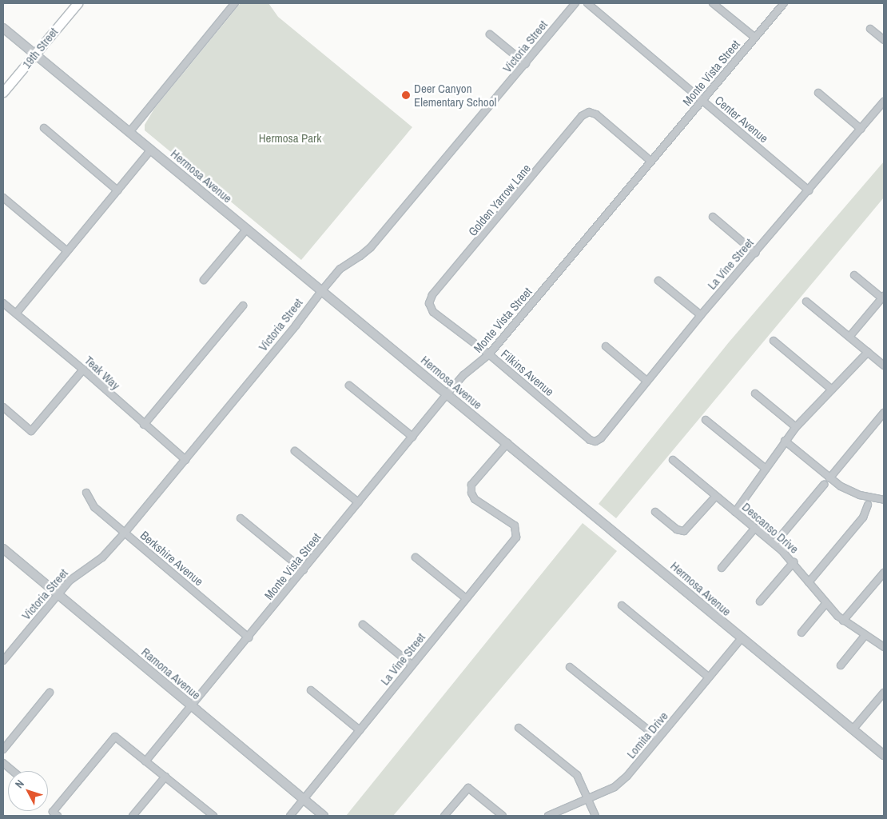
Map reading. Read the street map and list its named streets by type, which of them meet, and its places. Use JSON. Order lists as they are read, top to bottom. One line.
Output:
{"streets":{"main road":["19th Street"],"street":["Victoria Street","Monte Vista Street","Center Avenue","Hermosa Avenue","Golden Yarrow Lane","La Vine Street","Teak Way","Filkins Avenue","Descanso Drive","Berkshire Avenue","Ramona Avenue","Lomita Drive"]},"crossings":[["Victoria Street","Hermosa Avenue"],["Victoria Street","Teak Way"],["Victoria Street","Berkshire Avenue"],["Victoria Street","Ramona Avenue"],["19th Street","Hermosa Avenue"],["Monte Vista Street","Center Avenue"],["Monte Vista Street","Hermosa Avenue"],["Monte Vista Street","Golden Yarrow Lane"],["Monte Vista Street","Filkins Avenue"],["Monte Vista Street","Berkshire Avenue"],["Monte Vista Street","Ramona Avenue"],["Center Avenue","La Vine Street"],["Hermosa Avenue","La Vine Street"],["Hermosa Avenue","Lomita Drive"],["Golden Yarrow Lane","Filkins Avenue"],["La Vine Street","Filkins Avenue"],["La Vine Street","Ramona Avenue"]],"parks":["Hermosa Park"],"places":["Deer Canyon Elementary School"],"north":"top left"}
